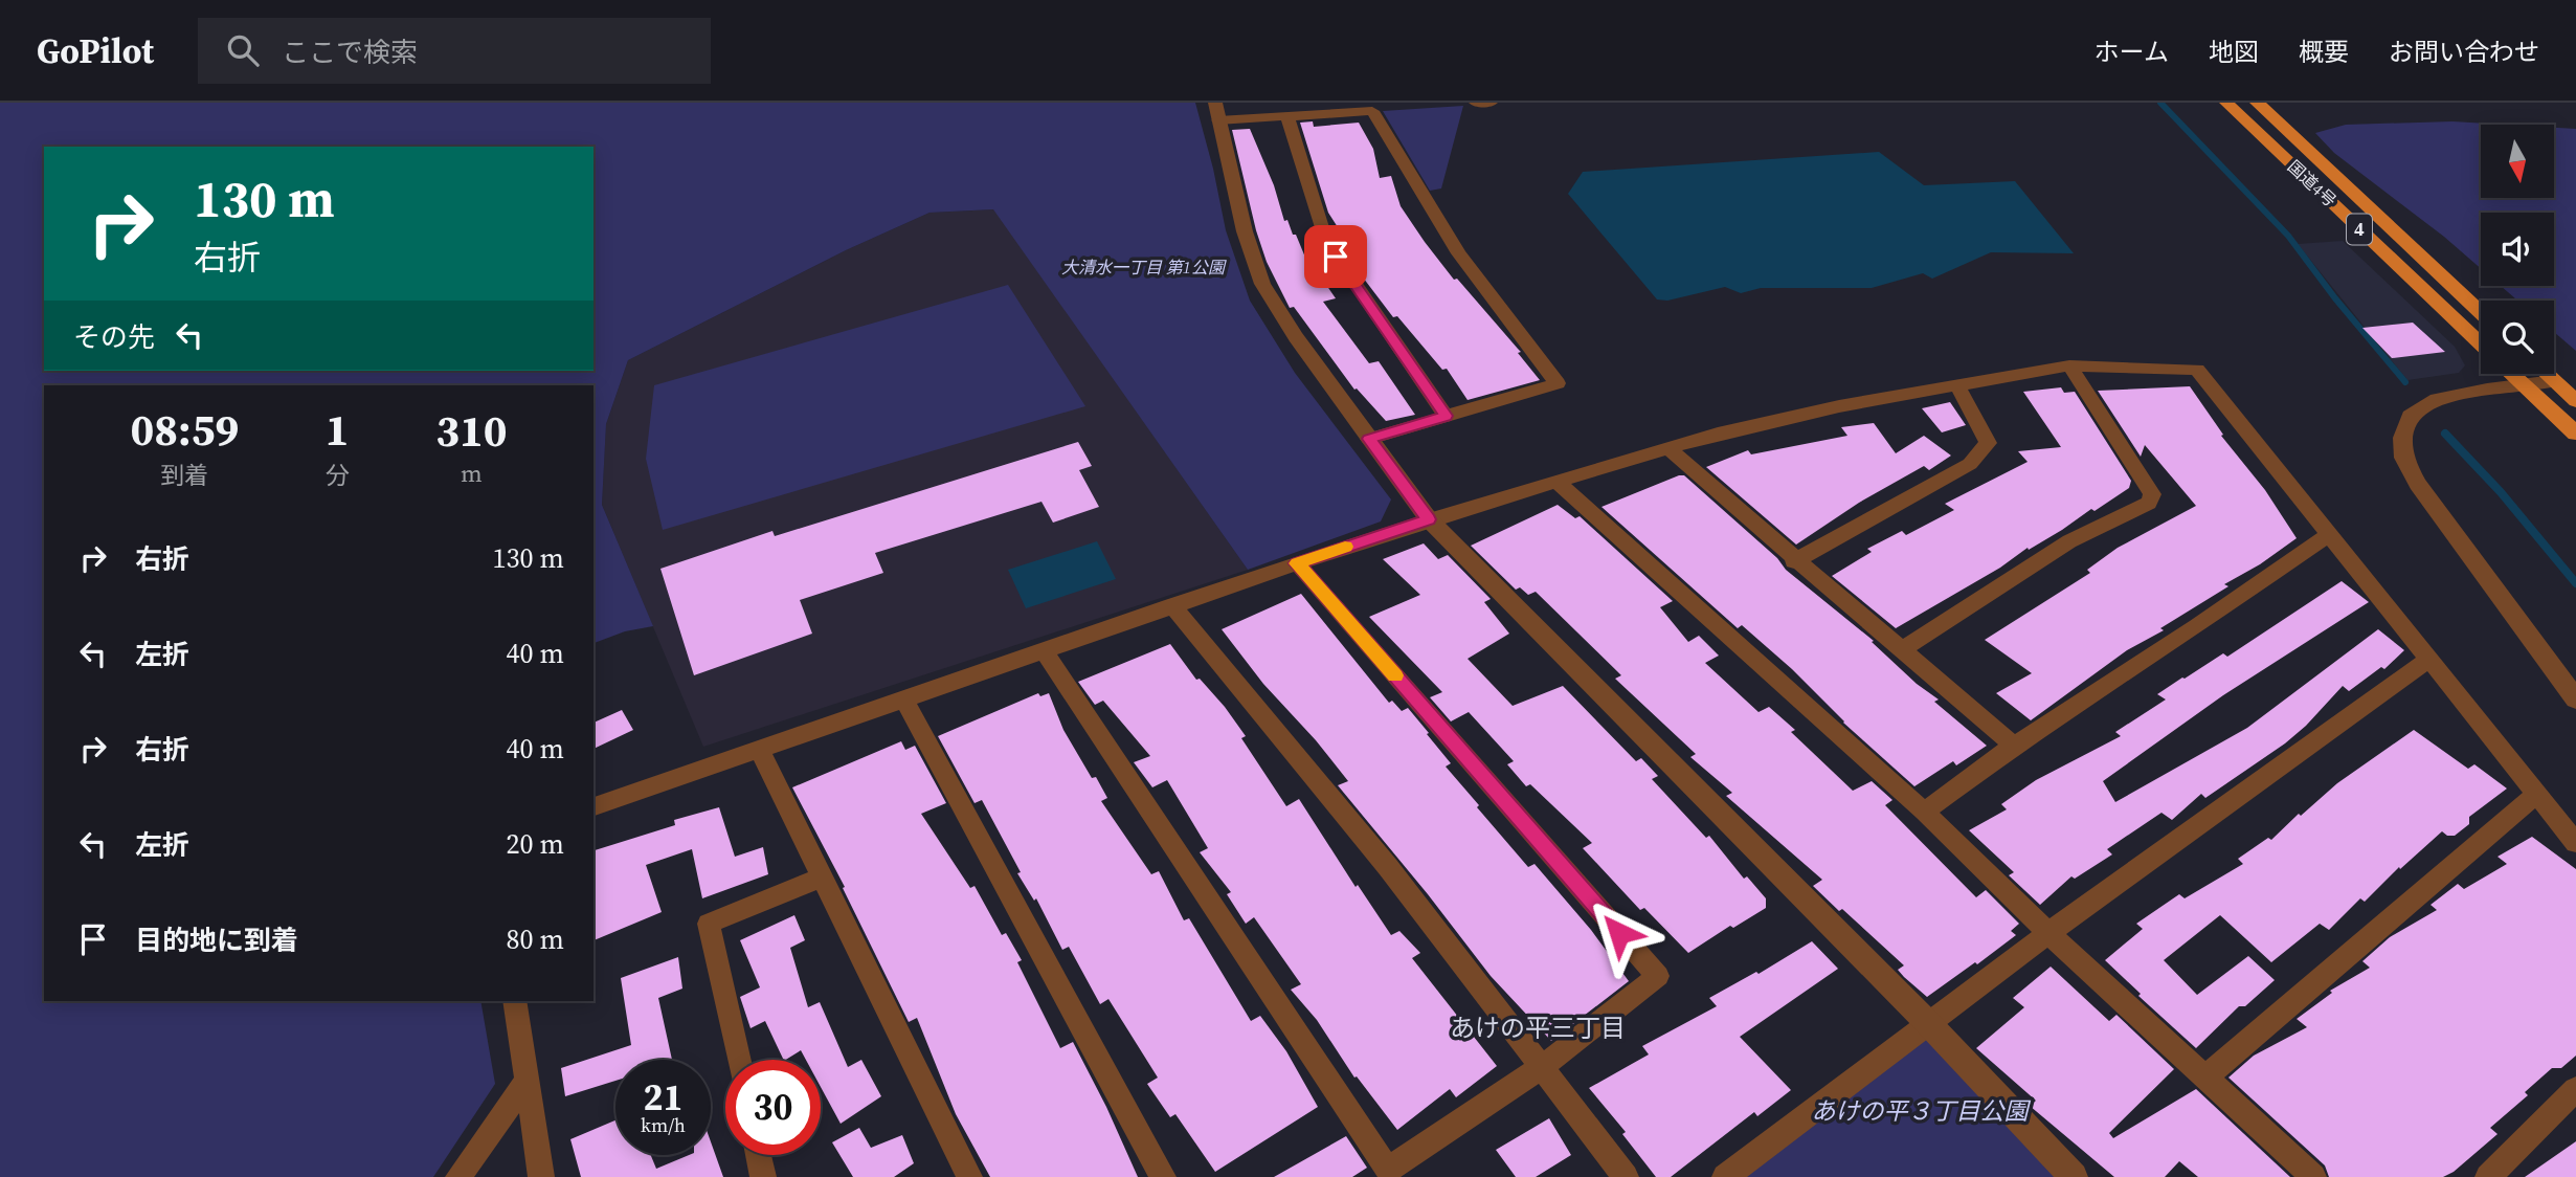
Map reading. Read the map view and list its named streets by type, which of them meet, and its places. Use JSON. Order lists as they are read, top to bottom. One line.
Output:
{"streets":{"highway":["国道4号","4"]},"districts":["あけの平三丁目"],"parks":["大清水一丁目 第1公園","あけの平３丁目公園"],"north":"bottom","page":{"header":"GoPilot","search":"ここで検索","nav":["ホーム","地図","概要","お問い合わせ"],"turn":["130 m","右折"],"then":"その先","eta":["08:59","到着","1","分","310","m"],"list":[{"name":"右折","value":"130 m"},{"name":"左折","value":"40 m"},{"name":"右折","value":"40 m"},{"name":"左折","value":"20 m"},{"name":"目的地に到着","value":"80 m"}],"speed":"21 km/h","limit":"30"}}
